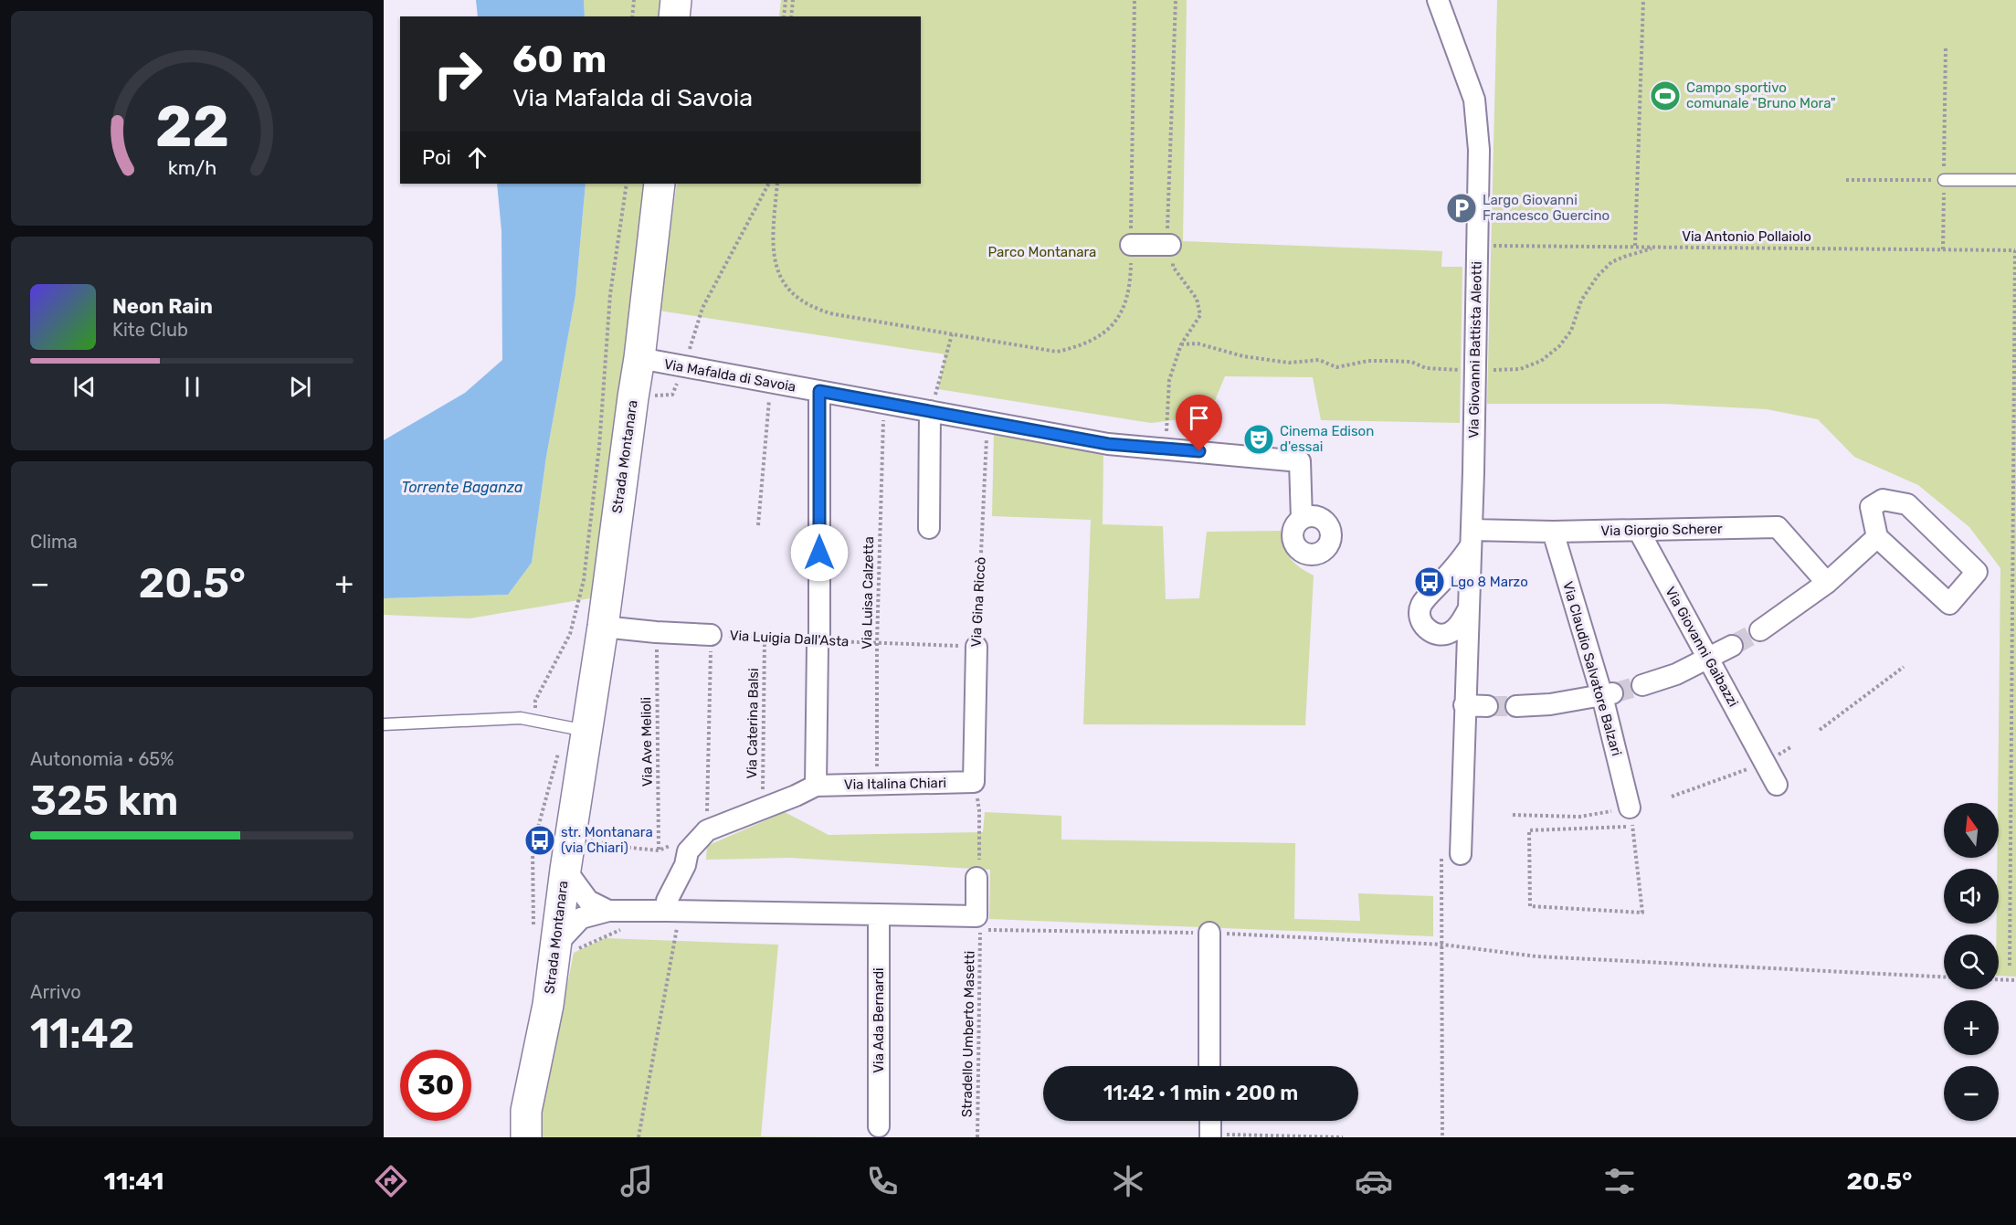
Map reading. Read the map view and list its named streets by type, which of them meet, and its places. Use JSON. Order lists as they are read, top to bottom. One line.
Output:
{"streets":{"street":["Via Giovanni Battista Aleotti","Via Mafalda di Savoia","Strada Montanara","Via Giorgio Scherer","Via Gina Riccò","Via Luigia Dall'Asta","Via Giovanni Gaibazzi","Via Claudio Salvatore Balzari","Via Italina Chiari","Via Ada Bernardi"],"path":["Via Antonio Pollaiolo","Via Luisa Calzetta","Via Caterina Balsi","Via Ave Melioli","Stradello Umberto Masetti"]},"crossings":[["Via Antonio Pollaiolo","Via Giovanni Battista Aleotti"],["Via Giovanni Battista Aleotti","Via Giorgio Scherer"],["Via Mafalda di Savoia","Strada Montanara"],["Via Mafalda di Savoia","Via Luisa Calzetta"],["Via Mafalda di Savoia","Via Gina Riccò"],["Strada Montanara","Via Luigia Dall'Asta"],["Via Giorgio Scherer","Via Giovanni Gaibazzi"],["Via Giorgio Scherer","Via Claudio Salvatore Balzari"],["Via Luisa Calzetta","Via Luigia Dall'Asta"],["Via Luisa Calzetta","Via Italina Chiari"],["Via Gina Riccò","Via Luigia Dall'Asta"],["Via Gina Riccò","Via Italina Chiari"],["Via Luigia Dall'Asta","Via Caterina Balsi"],["Via Luigia Dall'Asta","Via Ave Melioli"],["Via Caterina Balsi","Via Italina Chiari"]],"water":["Torrente Baganza"],"parks":["Parco Montanara"],"places":{"sports":["Campo sportivo comunale \"Bruno Mora\""],"parking":["Largo Giovanni Francesco Guercino"],"theatre":["Cinema Edison d'essai"],"bus stop":["Lgo 8 Marzo","str. Montanara (via Chiari)"]},"north":"top","page":{"turn":["60 m","Via Mafalda di Savoia"],"then":"Poi","song":["Neon Rain","Kite Club"],"tile":["Clima",["Autonomia · 65%","325 km"],["Arrivo","11:42"]],"heat":["−","20.5°","+"],"map_buttons":["+","−"],"limit":"30","trip":"11:42 · 1 min · 200 m","tabs":["11:41","20.5°"],"gauge":["22","km/h"]}}
